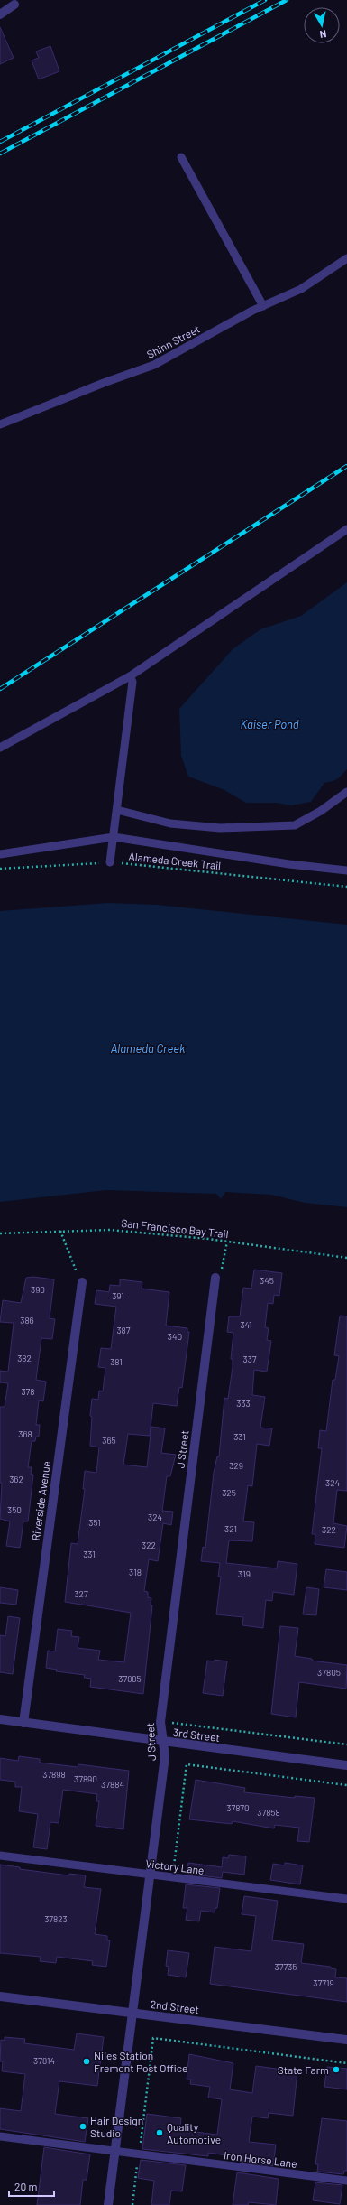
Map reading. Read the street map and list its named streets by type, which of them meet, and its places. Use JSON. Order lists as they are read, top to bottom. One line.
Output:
{"streets":{"street":["J Street","Riverside Avenue","3rd Street","2nd Street"],"lane":["Shinn Street","Victory Lane","Iron Horse Lane"],"path":["Alameda Creek Trail","San Francisco Bay Trail"]},"crossings":[["J Street","3rd Street"],["J Street","Victory Lane"],["J Street","2nd Street"],["J Street","Iron Horse Lane"],["Riverside Avenue","3rd Street"]],"water":["Kaiser Pond","Alameda Creek"],"places":["Niles Station Fremont Post Office","State Farm","Hair Design Studio","Quality Automotive"],"house_numbers":["345","390","391","386","341","387","340","382","337","381","378","333","368","331","365","329","362","324","325","350","324","351","321","322","322","331","318","319","327","37805","37885","37898","37890","37884","37870","37858","37823","37735","37719","37814"],"scale_bar":"20 m","north":"bottom"}
